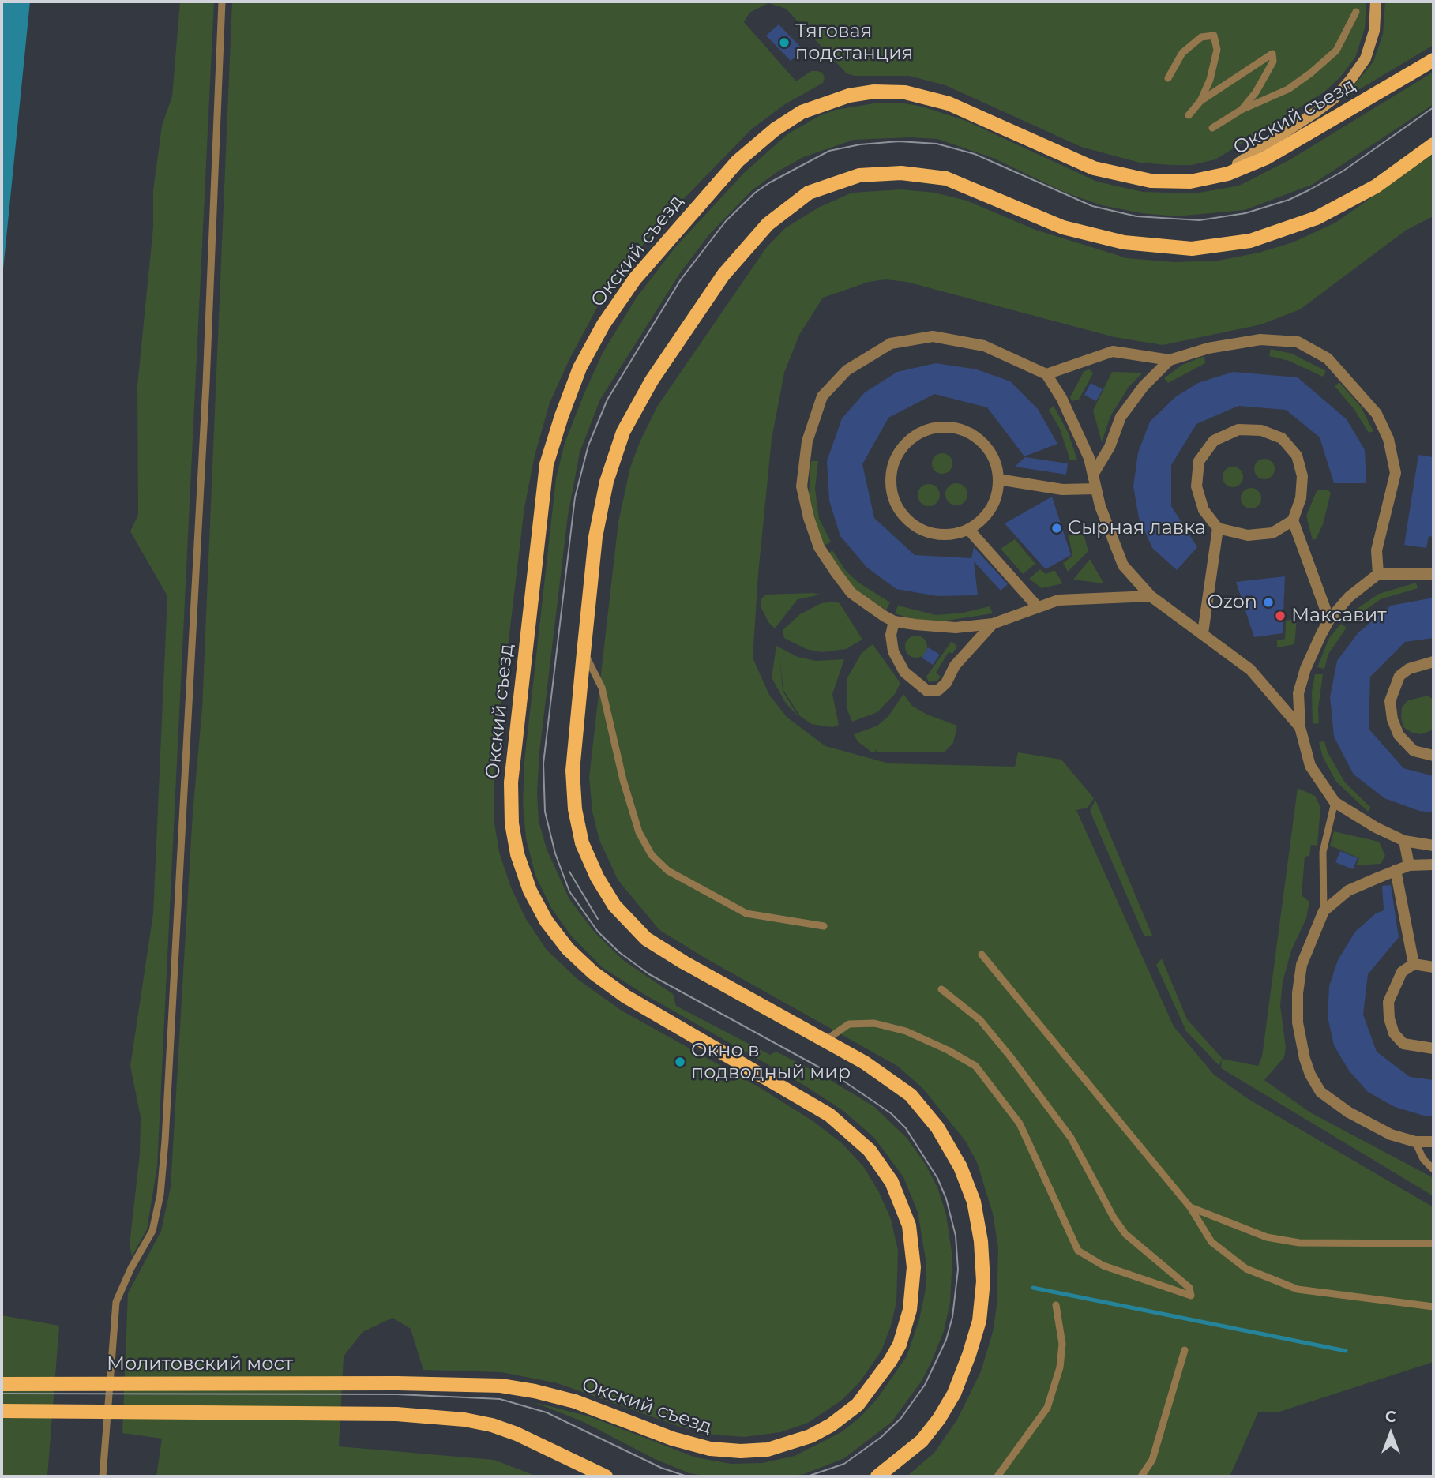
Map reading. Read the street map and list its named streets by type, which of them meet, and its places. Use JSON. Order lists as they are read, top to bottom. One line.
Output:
{"streets":{"main road":["Окский съезд","Молитовский мост"]},"crossings":[["Окский съезд","Молитовский мост"]],"places":["Тяговая подстанция","Сырная лавка","Ozon","Максавит","Окно в подводный мир"],"north":"top"}
